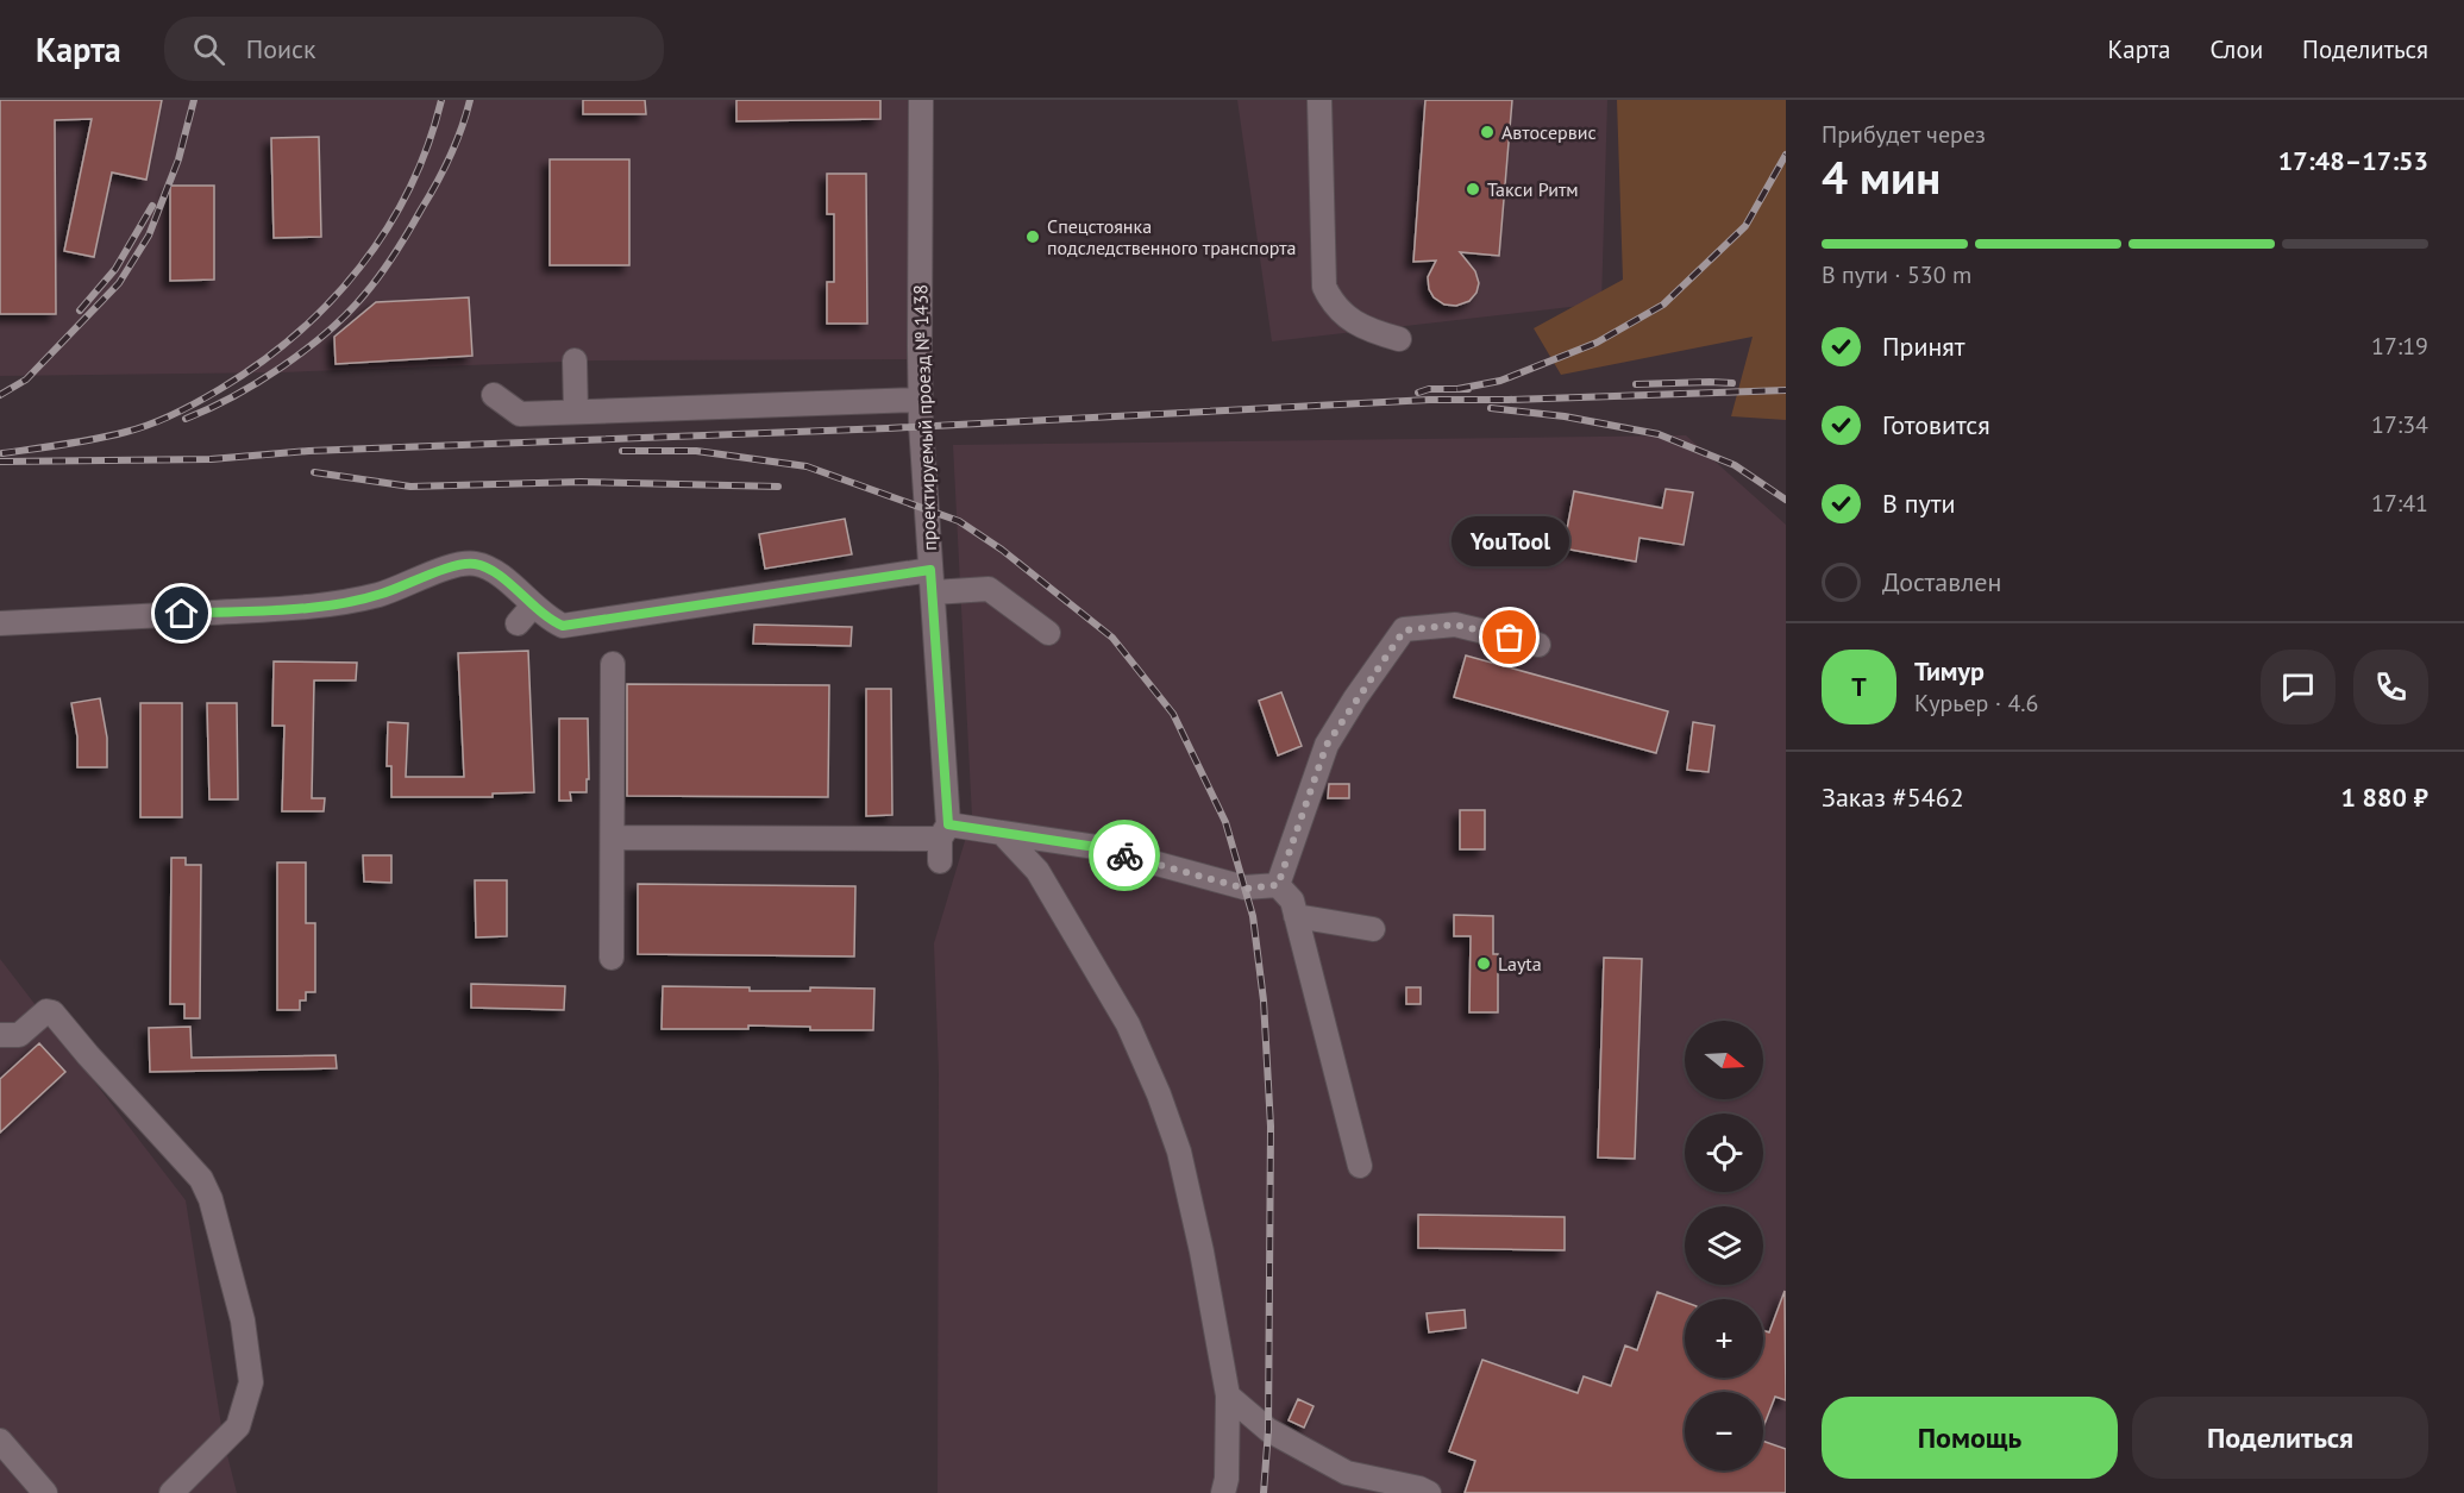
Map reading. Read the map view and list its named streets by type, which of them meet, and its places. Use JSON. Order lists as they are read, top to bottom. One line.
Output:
{"streets":{"street":["проектируемый проезд № 1438"]},"places":["Автосервис","Такси Ритм","Спецстоянка подследственного транспорта","YouTool","Layta"],"north":"right","page":{"header":"Карта","search":"Поиск","nav":["Карта","Слои","Поделиться"],"heading":["4 мин","Прибудет через","17:48–17:53"],"panel":["Тимур","Курьер · 4.6","Заказ #5462","1 880 ₽"],"bar":"В пути · 530 m","list":[["Принят","17:19"],["Готовится","17:34"],["В пути","17:41"],"Доставлен"],"bubble":"YouTool","round":"Т","map_buttons":["+","−"],"buttons":["Помощь","Поделиться"]}}
